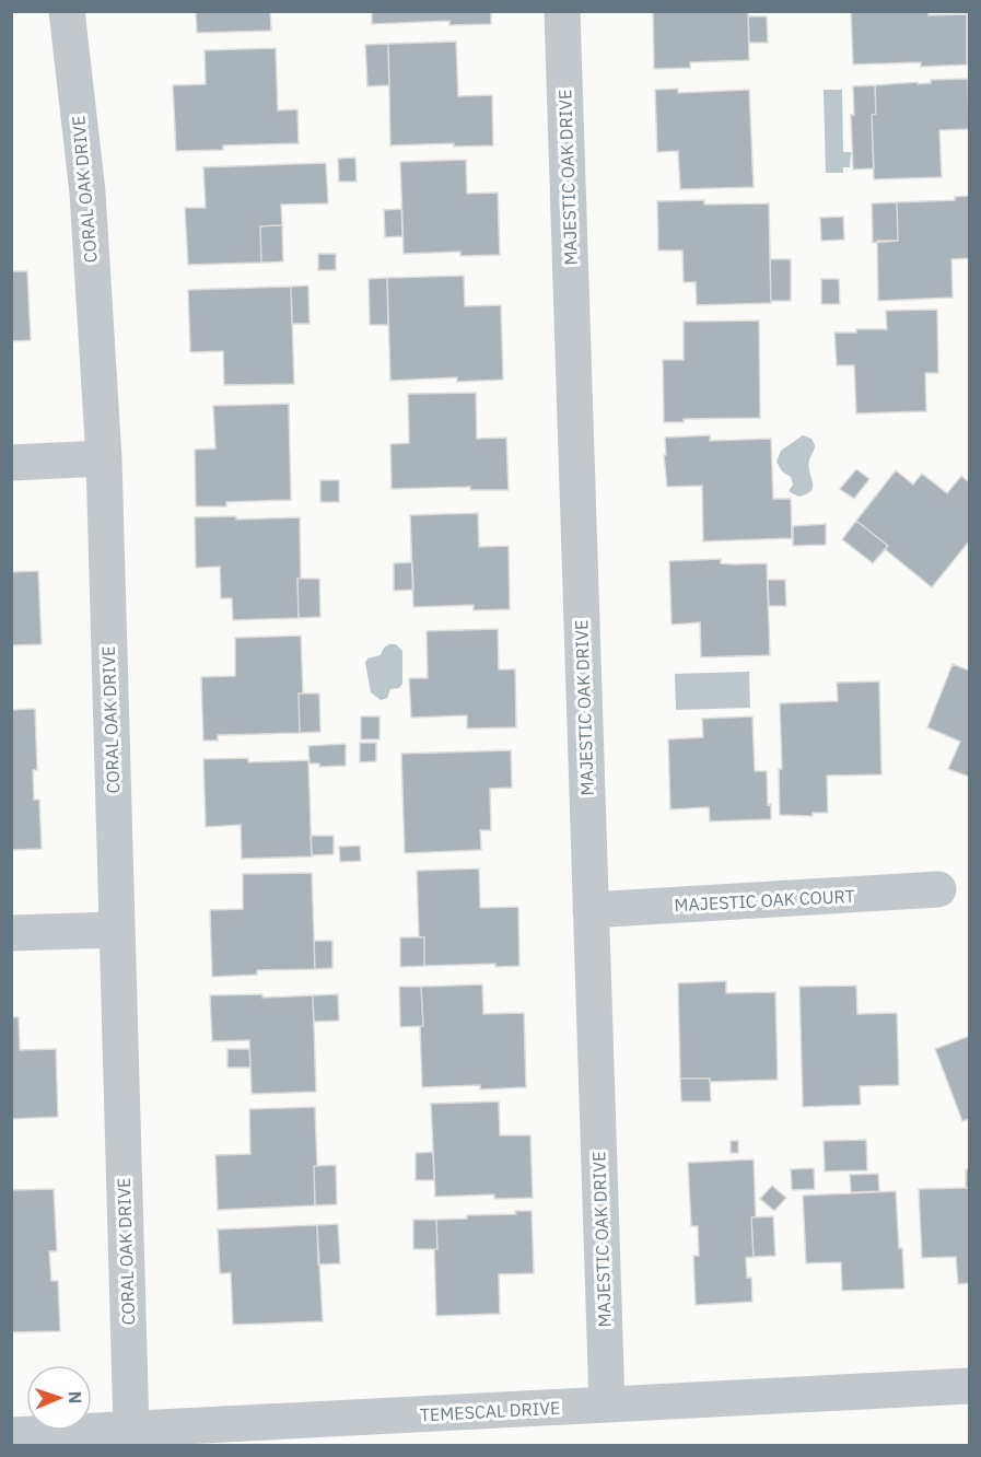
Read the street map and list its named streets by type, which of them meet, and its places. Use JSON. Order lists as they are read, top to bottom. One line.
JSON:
{"streets":{"street":["MAJESTIC OAK DRIVE","CORAL OAK DRIVE","MAJESTIC OAK COURT","TEMESCAL DRIVE"]},"crossings":[["MAJESTIC OAK DRIVE","MAJESTIC OAK COURT"],["MAJESTIC OAK DRIVE","TEMESCAL DRIVE"],["CORAL OAK DRIVE","TEMESCAL DRIVE"]],"north":"right"}
